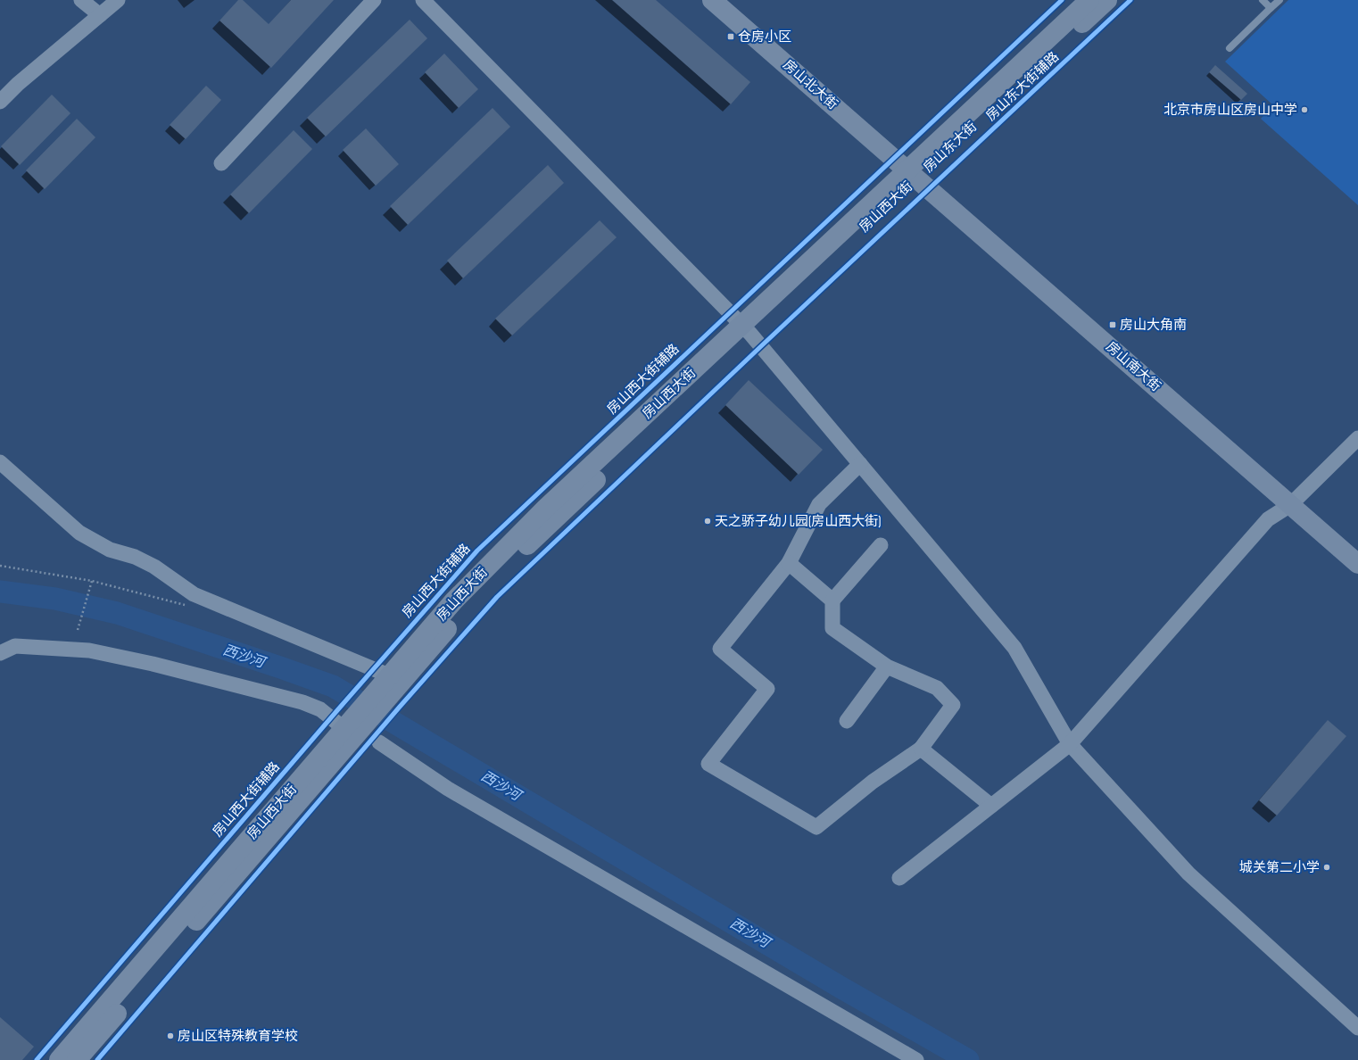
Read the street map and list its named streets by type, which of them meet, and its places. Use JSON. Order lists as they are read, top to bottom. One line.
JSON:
{"streets":{"main road":["房山北大街","房山东大街","房山西大街","房山南大街"],"cycle path":["房山东大街辅路","房山西大街辅路"]},"crossings":[["房山北大街","房山东大街"],["房山北大街","房山西大街"],["房山北大街","房山南大街"],["房山东大街","房山西大街"],["房山东大街","房山南大街"],["房山西大街","房山南大街"]],"water":["西沙河"],"places":{"transit":["仓房小区","房山大角南"],"other":["北京市房山区房山中学","天之骄子幼儿园(房山西大街)","城关第二小学","房山区特殊教育学校"]}}
